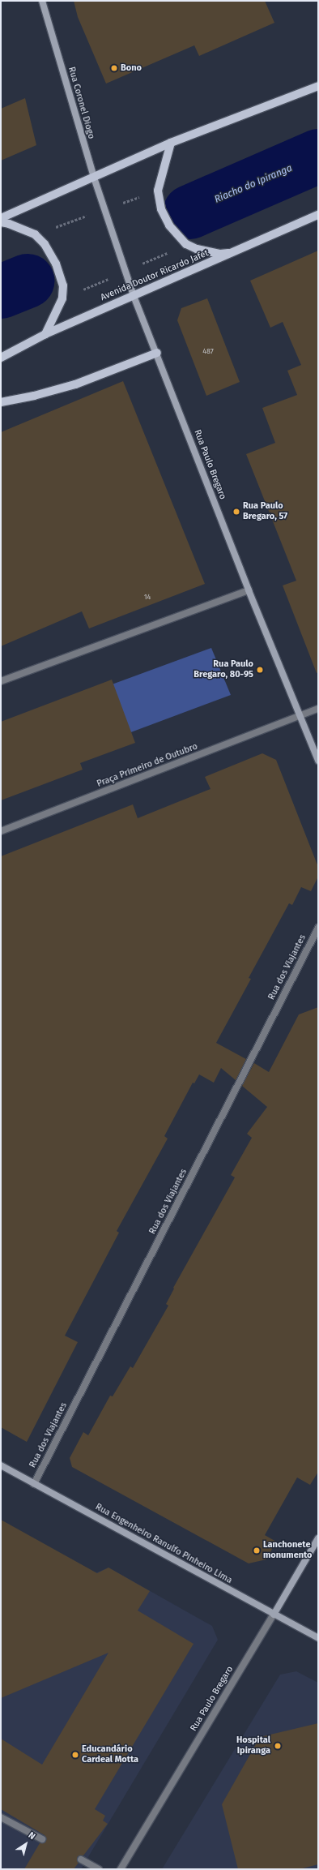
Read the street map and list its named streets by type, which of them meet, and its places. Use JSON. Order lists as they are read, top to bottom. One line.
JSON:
{"streets":{"main road":["Avenida Doutor Ricardo Jafet"],"street":["Rua Coronel Diogo","Rua Paulo Bregaro","Praça Primeiro de Outubro","Rua dos Viajantes","Rua Engenheiro Ranulfo Pinheiro Lima"]},"crossings":[["Rua Coronel Diogo","Rua Paulo Bregaro"],["Avenida Doutor Ricardo Jafet","Rua Paulo Bregaro"],["Rua Paulo Bregaro","Praça Primeiro de Outubro"],["Rua Paulo Bregaro","Rua Engenheiro Ranulfo Pinheiro Lima"],["Rua dos Viajantes","Rua Engenheiro Ranulfo Pinheiro Lima"]],"water":["Riacho do Ipiranga"],"places":["Bono","Rua Paulo Bregaro, 57","Rua Paulo Bregaro, 80-95","Lanchonete monumento","Hospital Ipiranga","Educandário Cardeal Motta"],"house_numbers":["487","14"],"north":"top right"}
